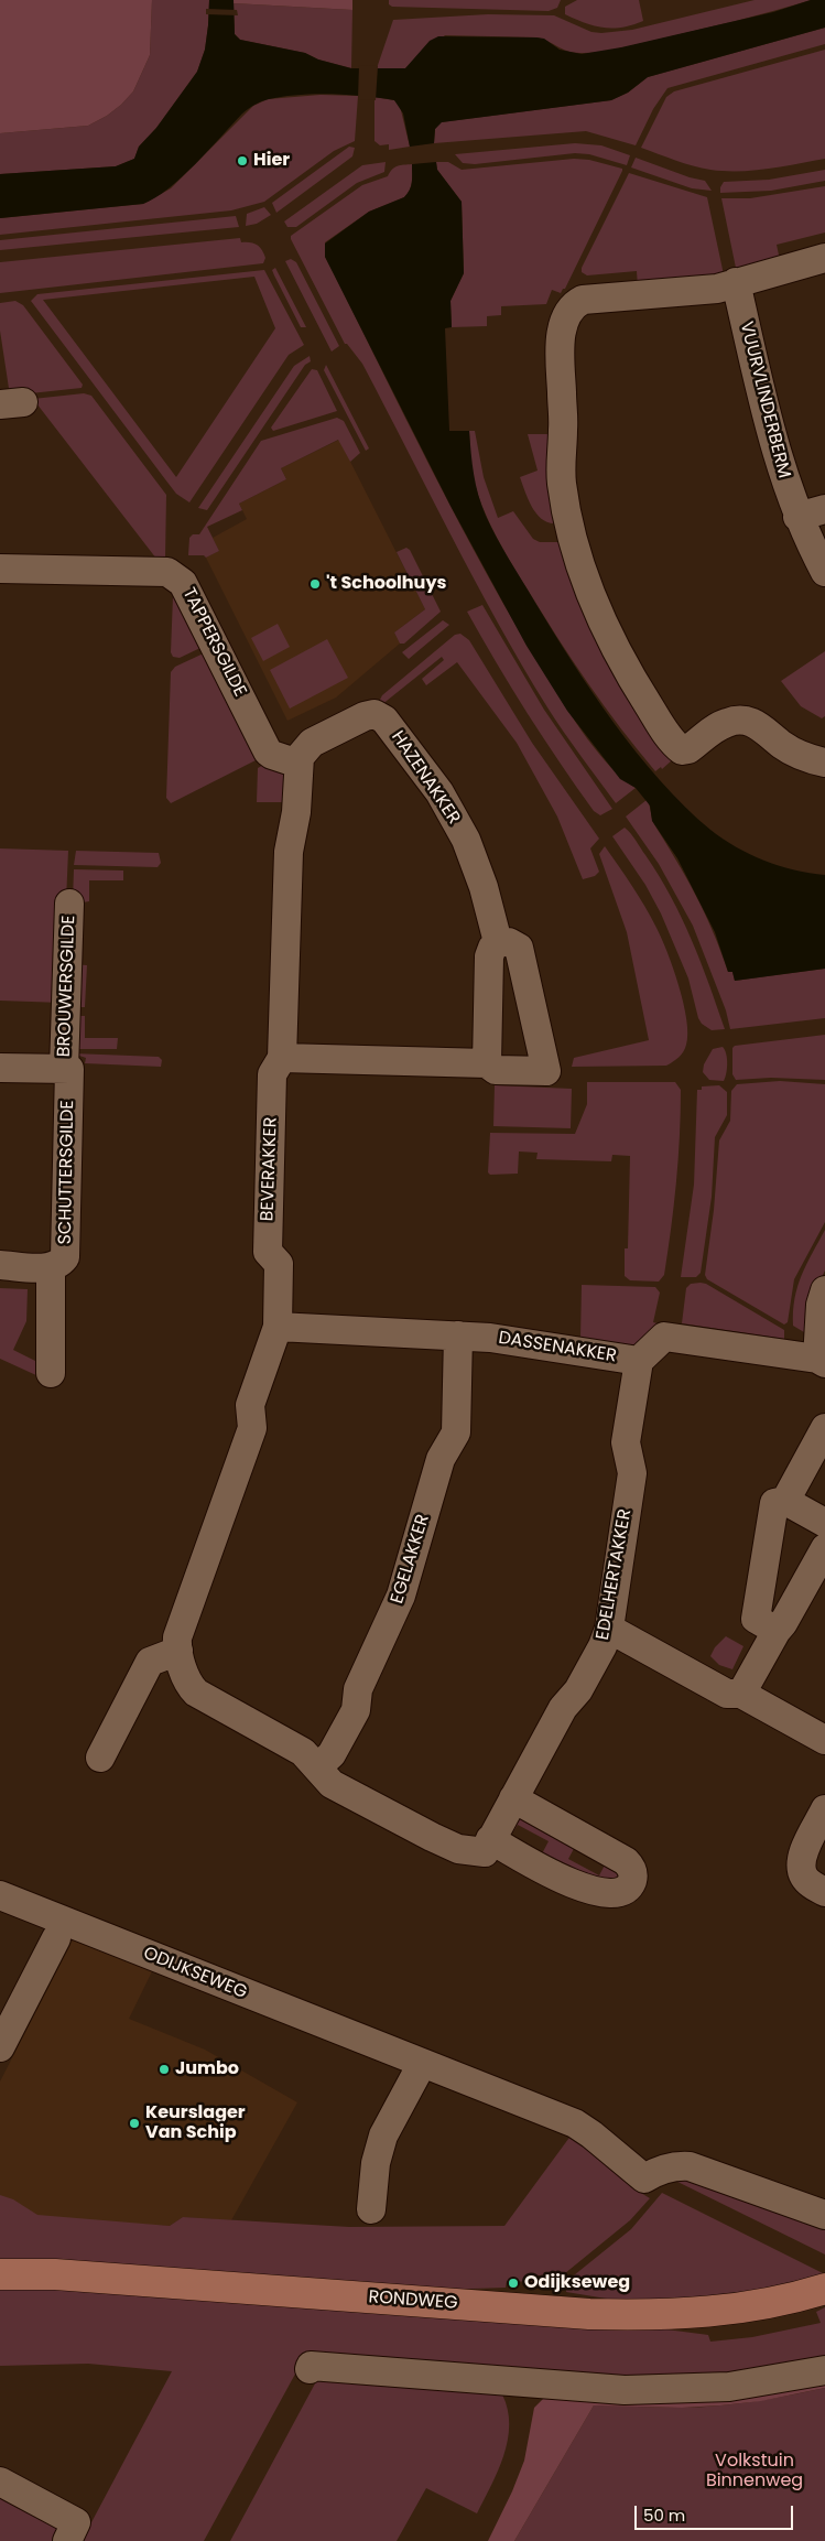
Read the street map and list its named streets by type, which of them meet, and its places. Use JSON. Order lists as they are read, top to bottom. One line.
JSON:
{"streets":{"main road":["RONDWEG"],"street":["VUURVLINDERBERM","TAPPERSGILDE","HAZENAKKER","BROUWERSGILDE","BEVERAKKER","SCHUTTERSGILDE","DASSENAKKER","EGELAKKER","EDELHERTAKKER","ODIJKSEWEG"]},"crossings":[["TAPPERSGILDE","HAZENAKKER"],["TAPPERSGILDE","BEVERAKKER"],["HAZENAKKER","BEVERAKKER"],["BROUWERSGILDE","SCHUTTERSGILDE"],["BEVERAKKER","DASSENAKKER"],["BEVERAKKER","EDELHERTAKKER"],["DASSENAKKER","EGELAKKER"],["DASSENAKKER","EDELHERTAKKER"],["EGELAKKER","EDELHERTAKKER"]],"parks":["Volkstuin Binnenweg"],"places":["Hier","'t Schoolhuys","Jumbo","Keurslager Van Schip","Odijkseweg"],"scale_bar":"50 m"}
